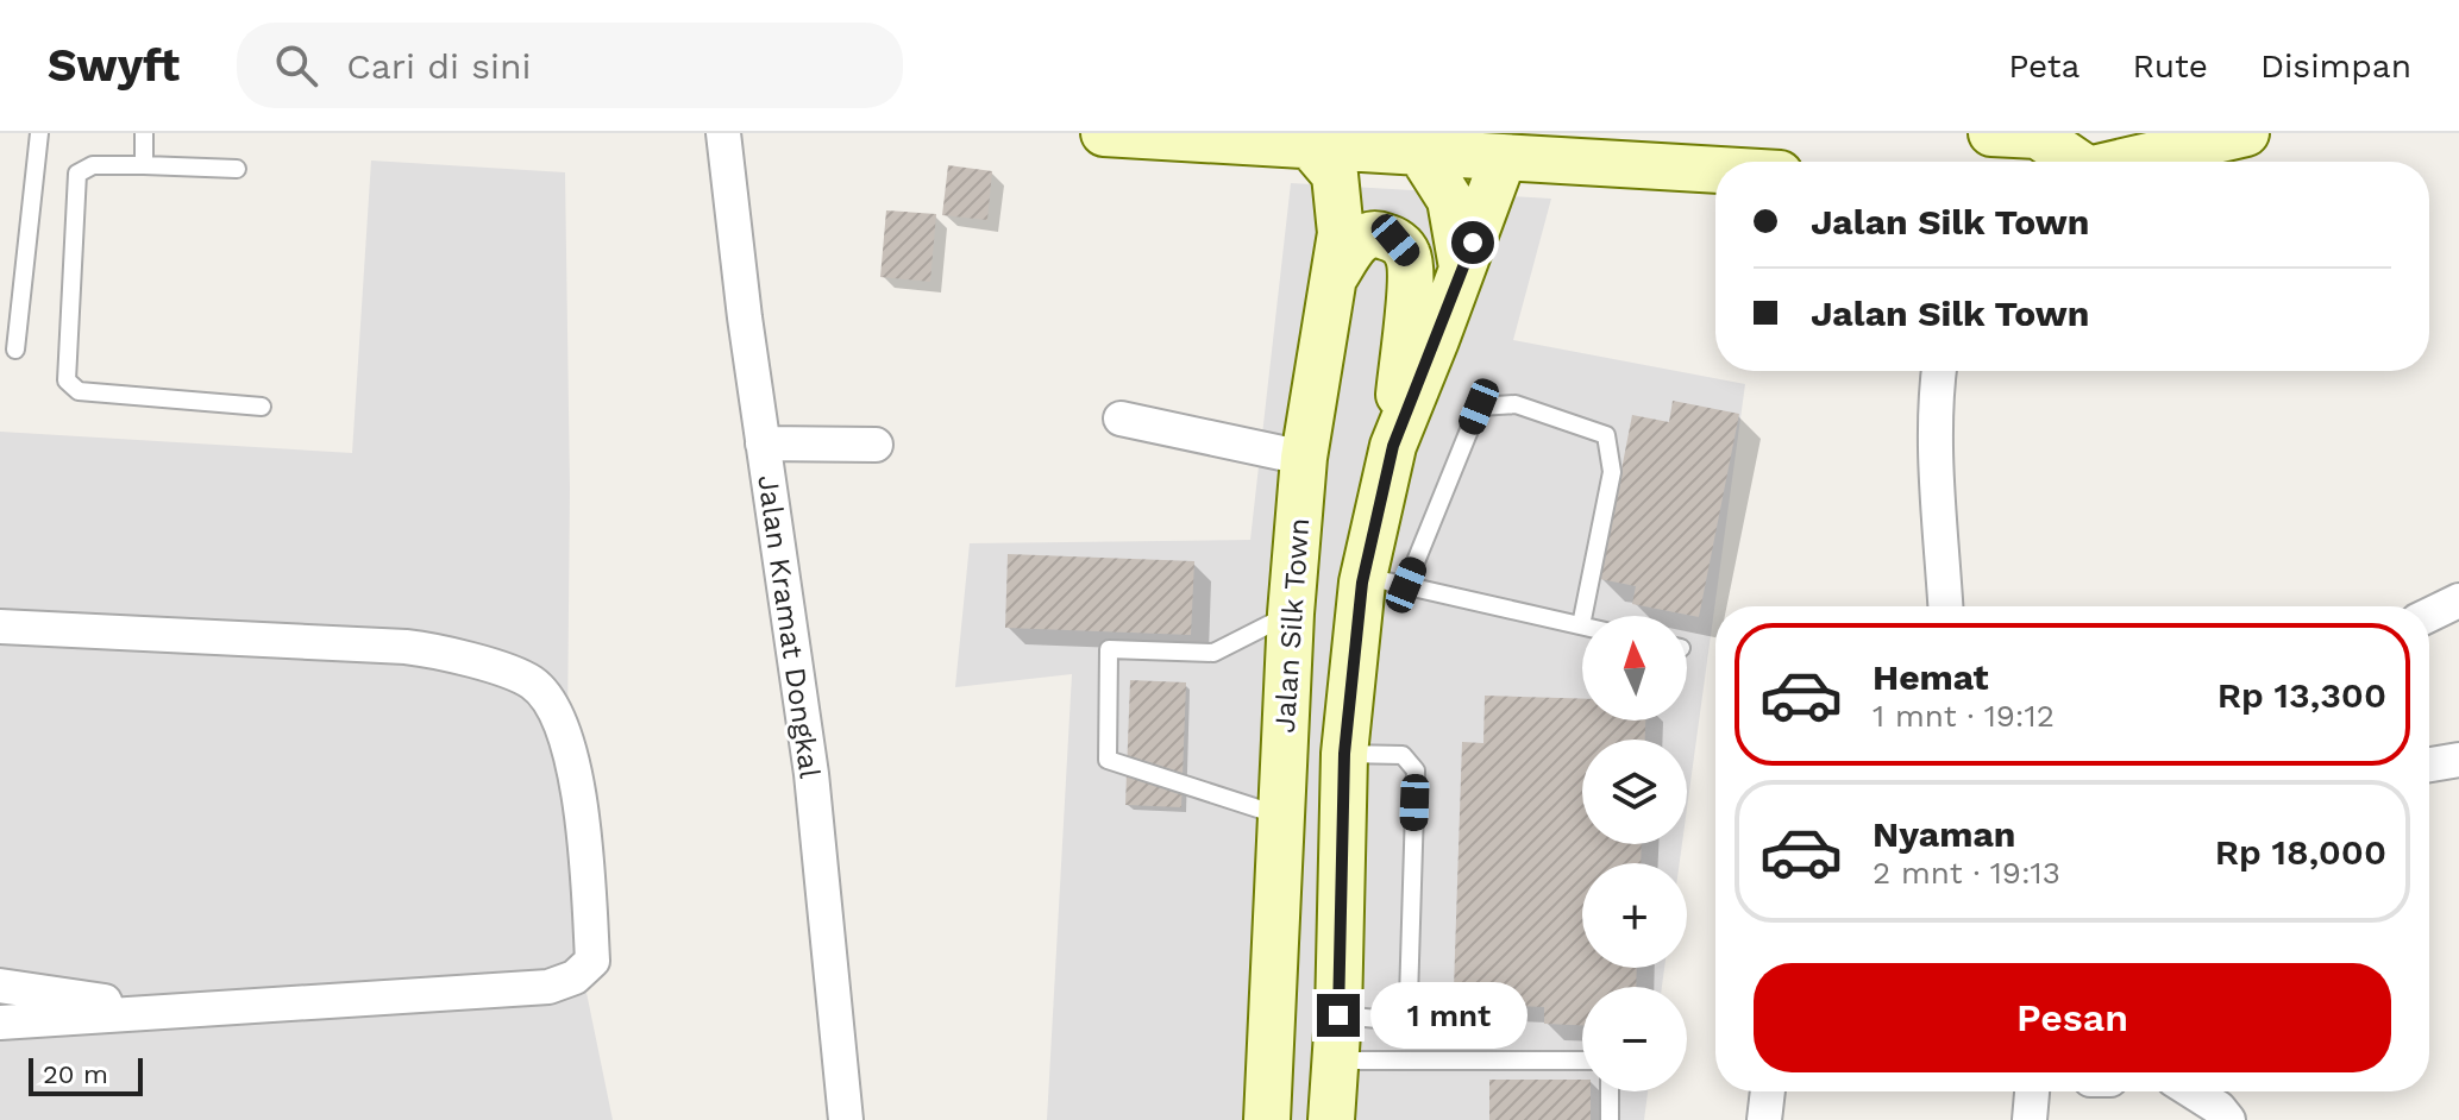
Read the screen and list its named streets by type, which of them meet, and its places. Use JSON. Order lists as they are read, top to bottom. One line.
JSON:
{"streets":{"main road":["Jalan Silk Town"],"street":["Jalan Kramat Dongkal"]},"scale_bar":"20 m","north":"top","page":{"header":"Swyft","search":"Cari di sini","nav":["Peta","Rute","Disimpan"],"banner":["Jalan Silk Town","Jalan Silk Town"],"map_buttons":["+","−"],"list":[{"name":"Hemat","note":"1 mnt · 19:12","value":"Rp 13,300"},{"name":"Nyaman","note":"2 mnt · 19:13","value":"Rp 18,000"}],"buttons":"Pesan","bubble":"1 mnt","scale":"20 m"}}
